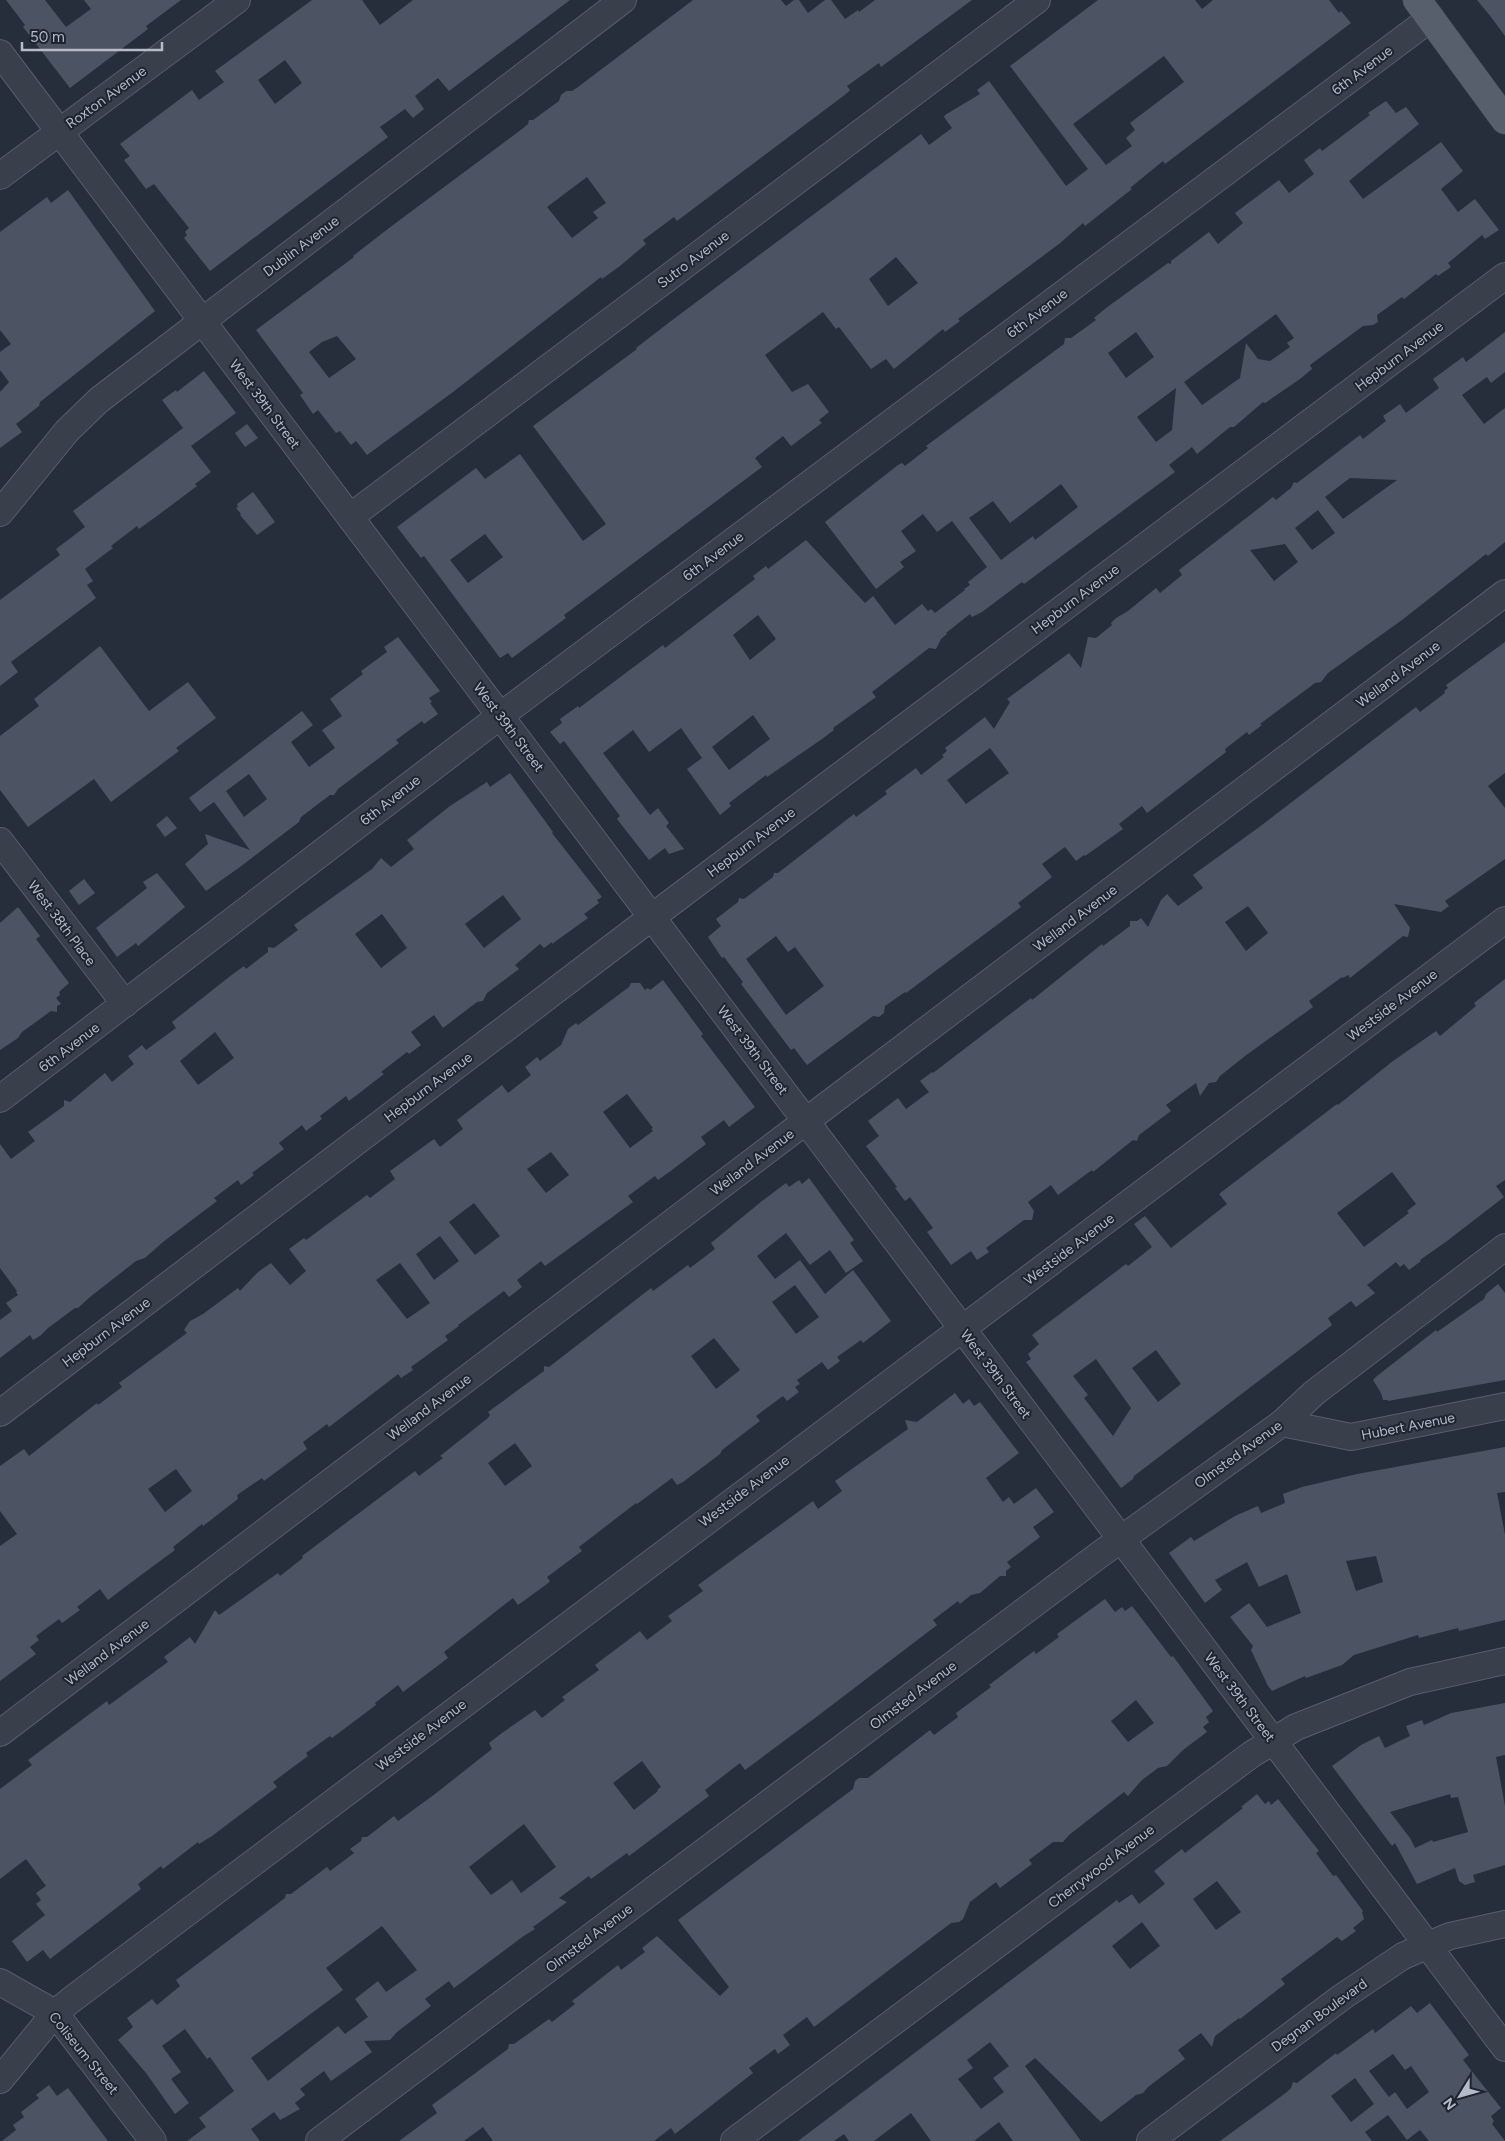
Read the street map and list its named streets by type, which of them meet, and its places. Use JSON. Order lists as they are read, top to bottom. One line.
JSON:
{"streets":{"street":["6th Avenue","Roxton Avenue","Dublin Avenue","Sutro Avenue","Hepburn Avenue","West 39th Street","Welland Avenue","West 38th Place","Westside Avenue","Hubert Avenue","Olmsted Avenue","Cherrywood Avenue","Degnan Boulevard","Coliseum Street"]},"crossings":[["6th Avenue","West 39th Street"],["6th Avenue","West 38th Place"],["Roxton Avenue","West 39th Street"],["Dublin Avenue","West 39th Street"],["Sutro Avenue","West 39th Street"],["Hepburn Avenue","West 39th Street"],["West 39th Street","Welland Avenue"],["West 39th Street","Westside Avenue"],["West 39th Street","Olmsted Avenue"],["West 39th Street","Cherrywood Avenue"],["West 39th Street","Degnan Boulevard"],["Westside Avenue","Coliseum Street"],["Hubert Avenue","Olmsted Avenue"]],"scale_bar":"50 m","north":"bottom left"}
